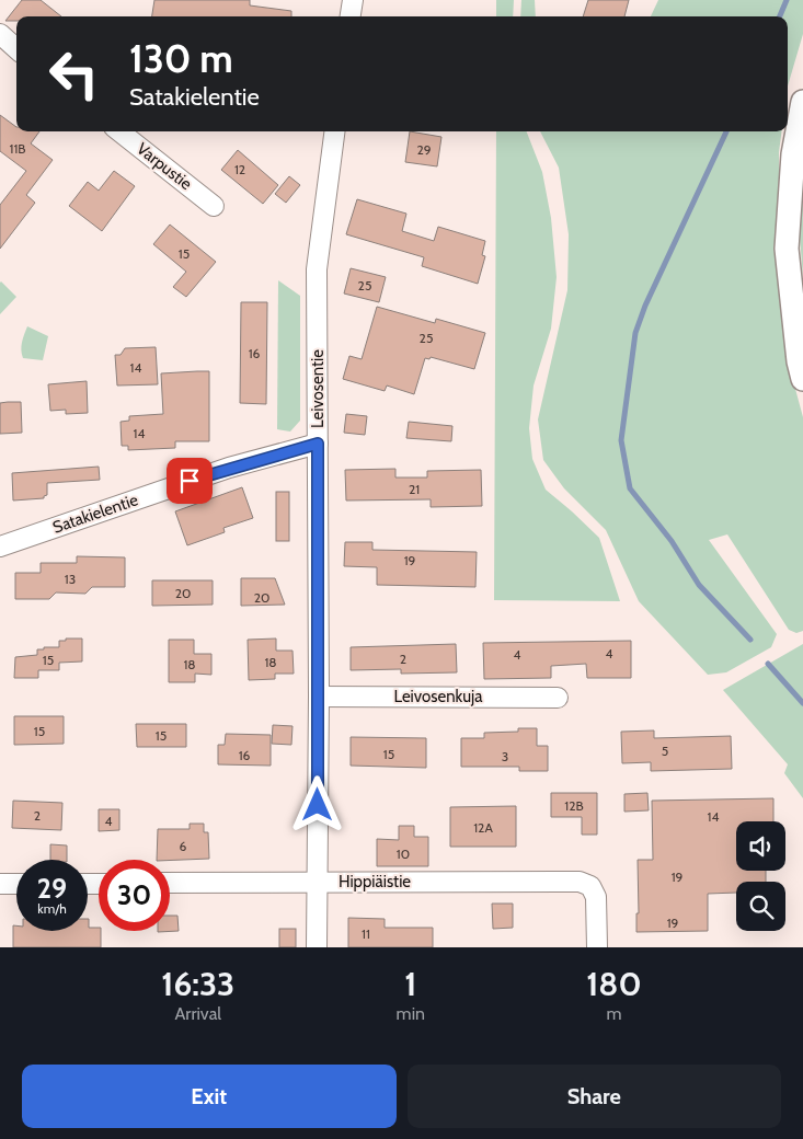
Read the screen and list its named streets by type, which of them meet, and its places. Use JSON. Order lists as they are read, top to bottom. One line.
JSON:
{"streets":{"street":["Varpustie","Leivosentie","Satakielentie","Leivosenkuja","Hippiäistie"]},"crossings":[["Leivosentie","Satakielentie"],["Leivosentie","Leivosenkuja"],["Leivosentie","Hippiäistie"]],"house_numbers":["11B","29","12","15","25","25","16","14","14","21","19","13","20","20","4","4","2","15","18","18","15","15","5","15","16","3","12B","2","14","4","12A","6","10","19","19","11"],"page":{"turn":["130 m","Satakielentie"],"speed":"29 km/h","limit":"30","eta":["16:33","Arrival","1","min","180","m"],"buttons":["Exit","Share"]}}
